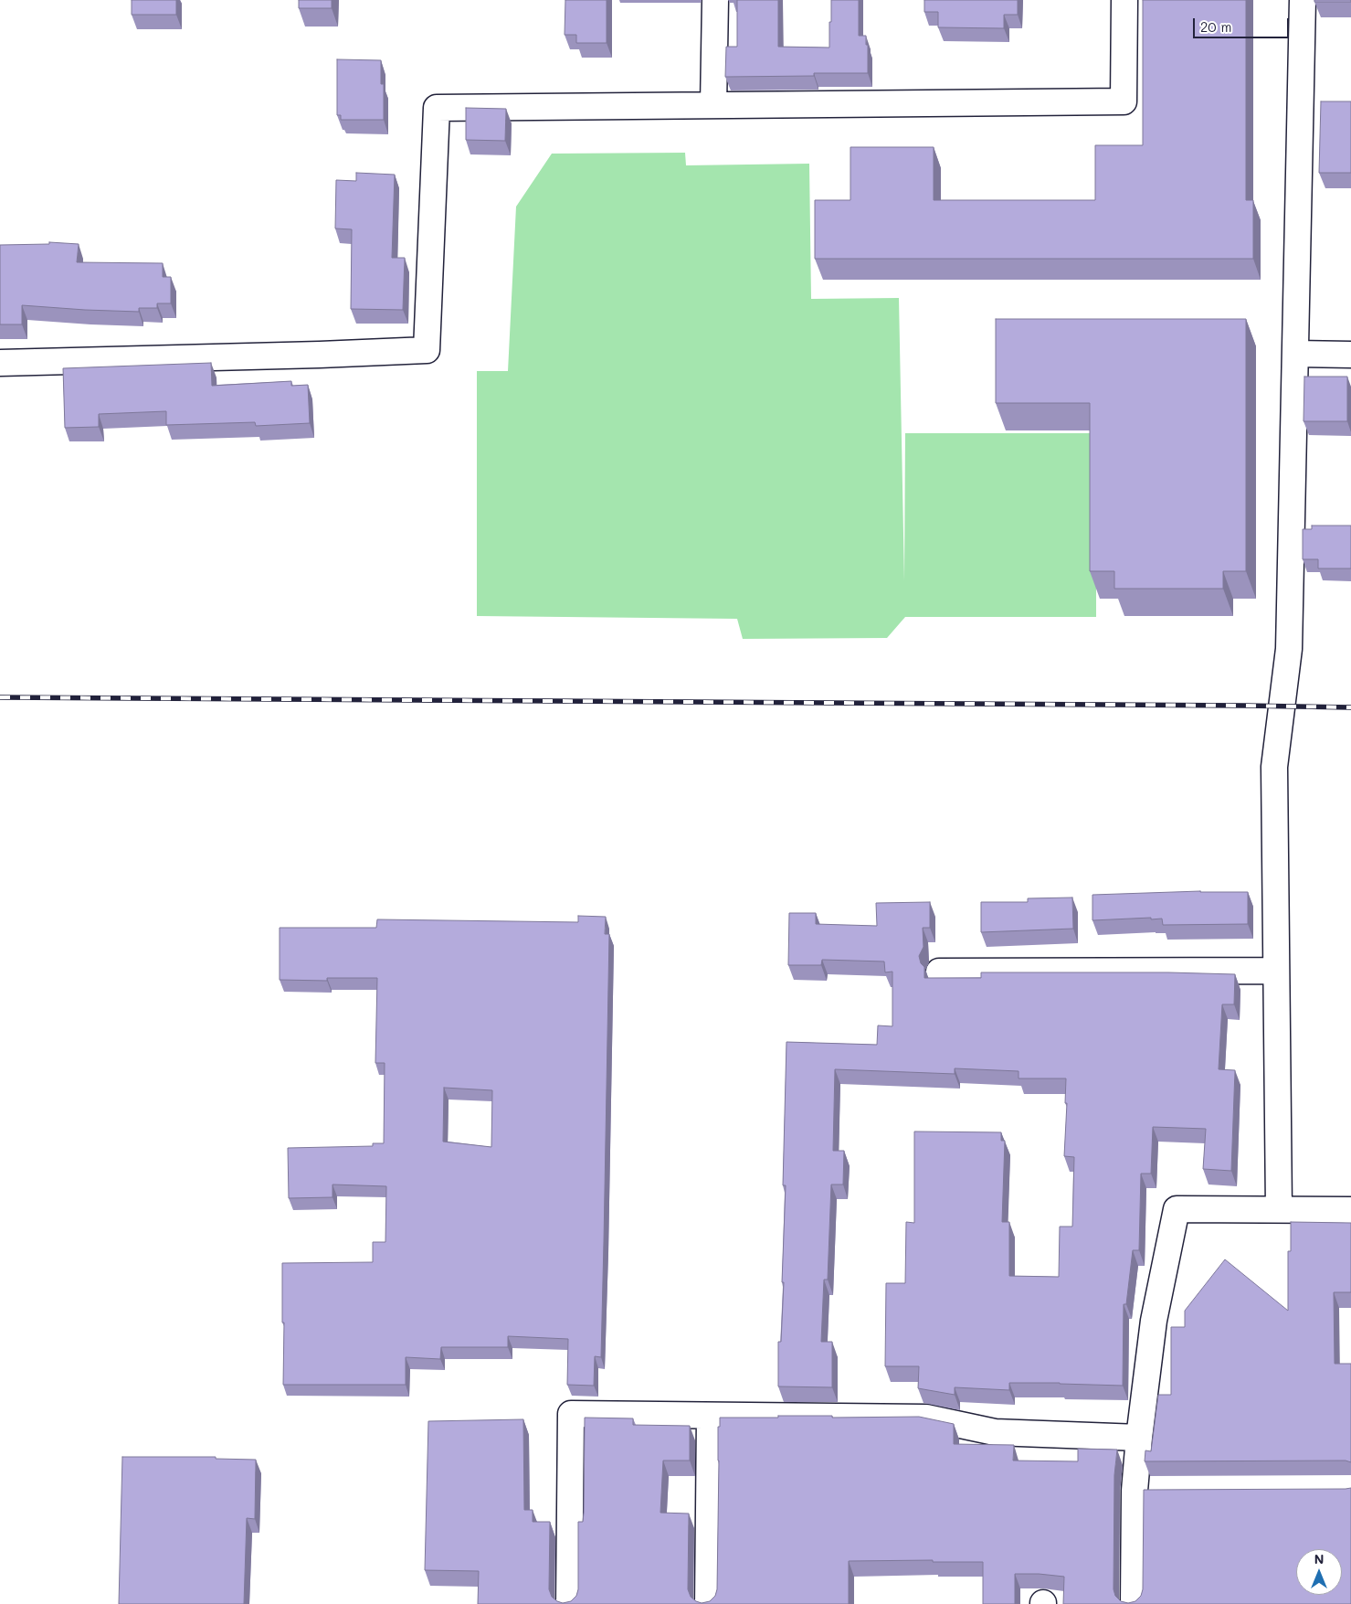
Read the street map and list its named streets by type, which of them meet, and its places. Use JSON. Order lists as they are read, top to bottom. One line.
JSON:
{"scale_bar":"20 m","north":"top"}
